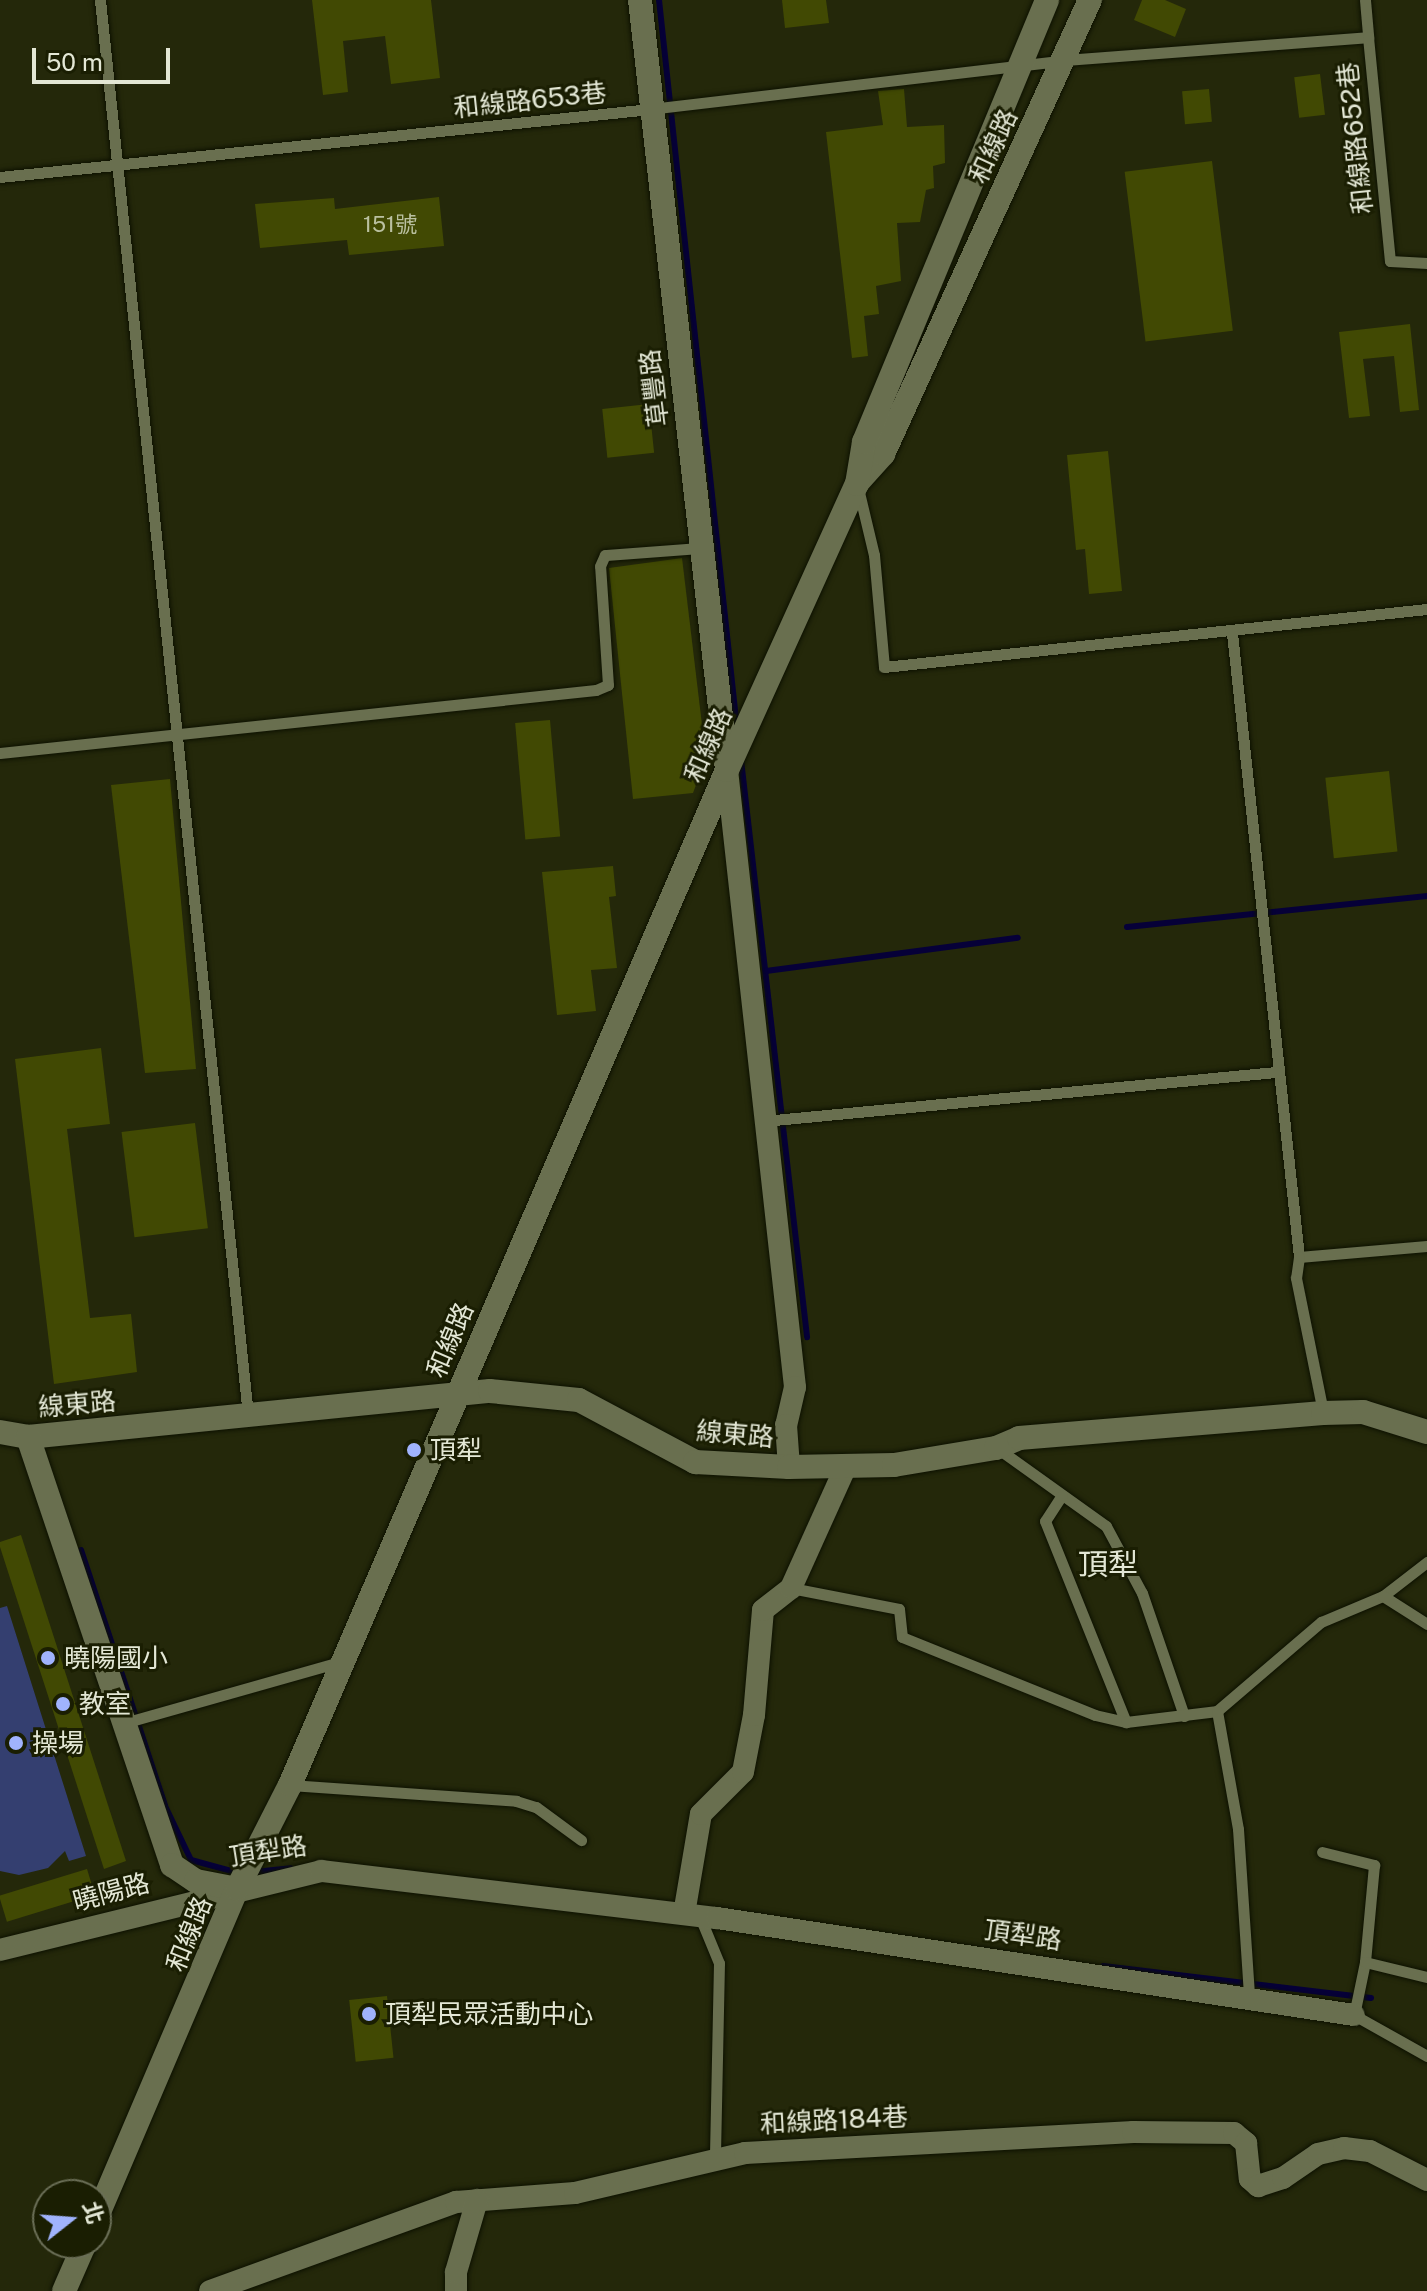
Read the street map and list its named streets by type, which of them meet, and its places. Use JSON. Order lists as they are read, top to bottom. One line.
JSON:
{"streets":{"main road":["和線路","草豐路","線東路","頂犁路"],"street":["曉陽路","和線路184巷"],"lane":["和線路653巷","和線路652巷"]},"crossings":[["和線路653巷","和線路652巷"],["和線路653巷","和線路"],["和線路653巷","草豐路"],["和線路652巷","和線路"],["和線路","草豐路"],["和線路","線東路"],["和線路","頂犁路"],["和線路","曉陽路"],["線東路","頂犁路"],["頂犁路","曉陽路"]],"districts":["頂犁"],"places":["頂犁","曉陽國小","教室","操場","頂犁民眾活動中心"],"house_numbers":["151號"],"scale_bar":"50 m","north":"right"}
